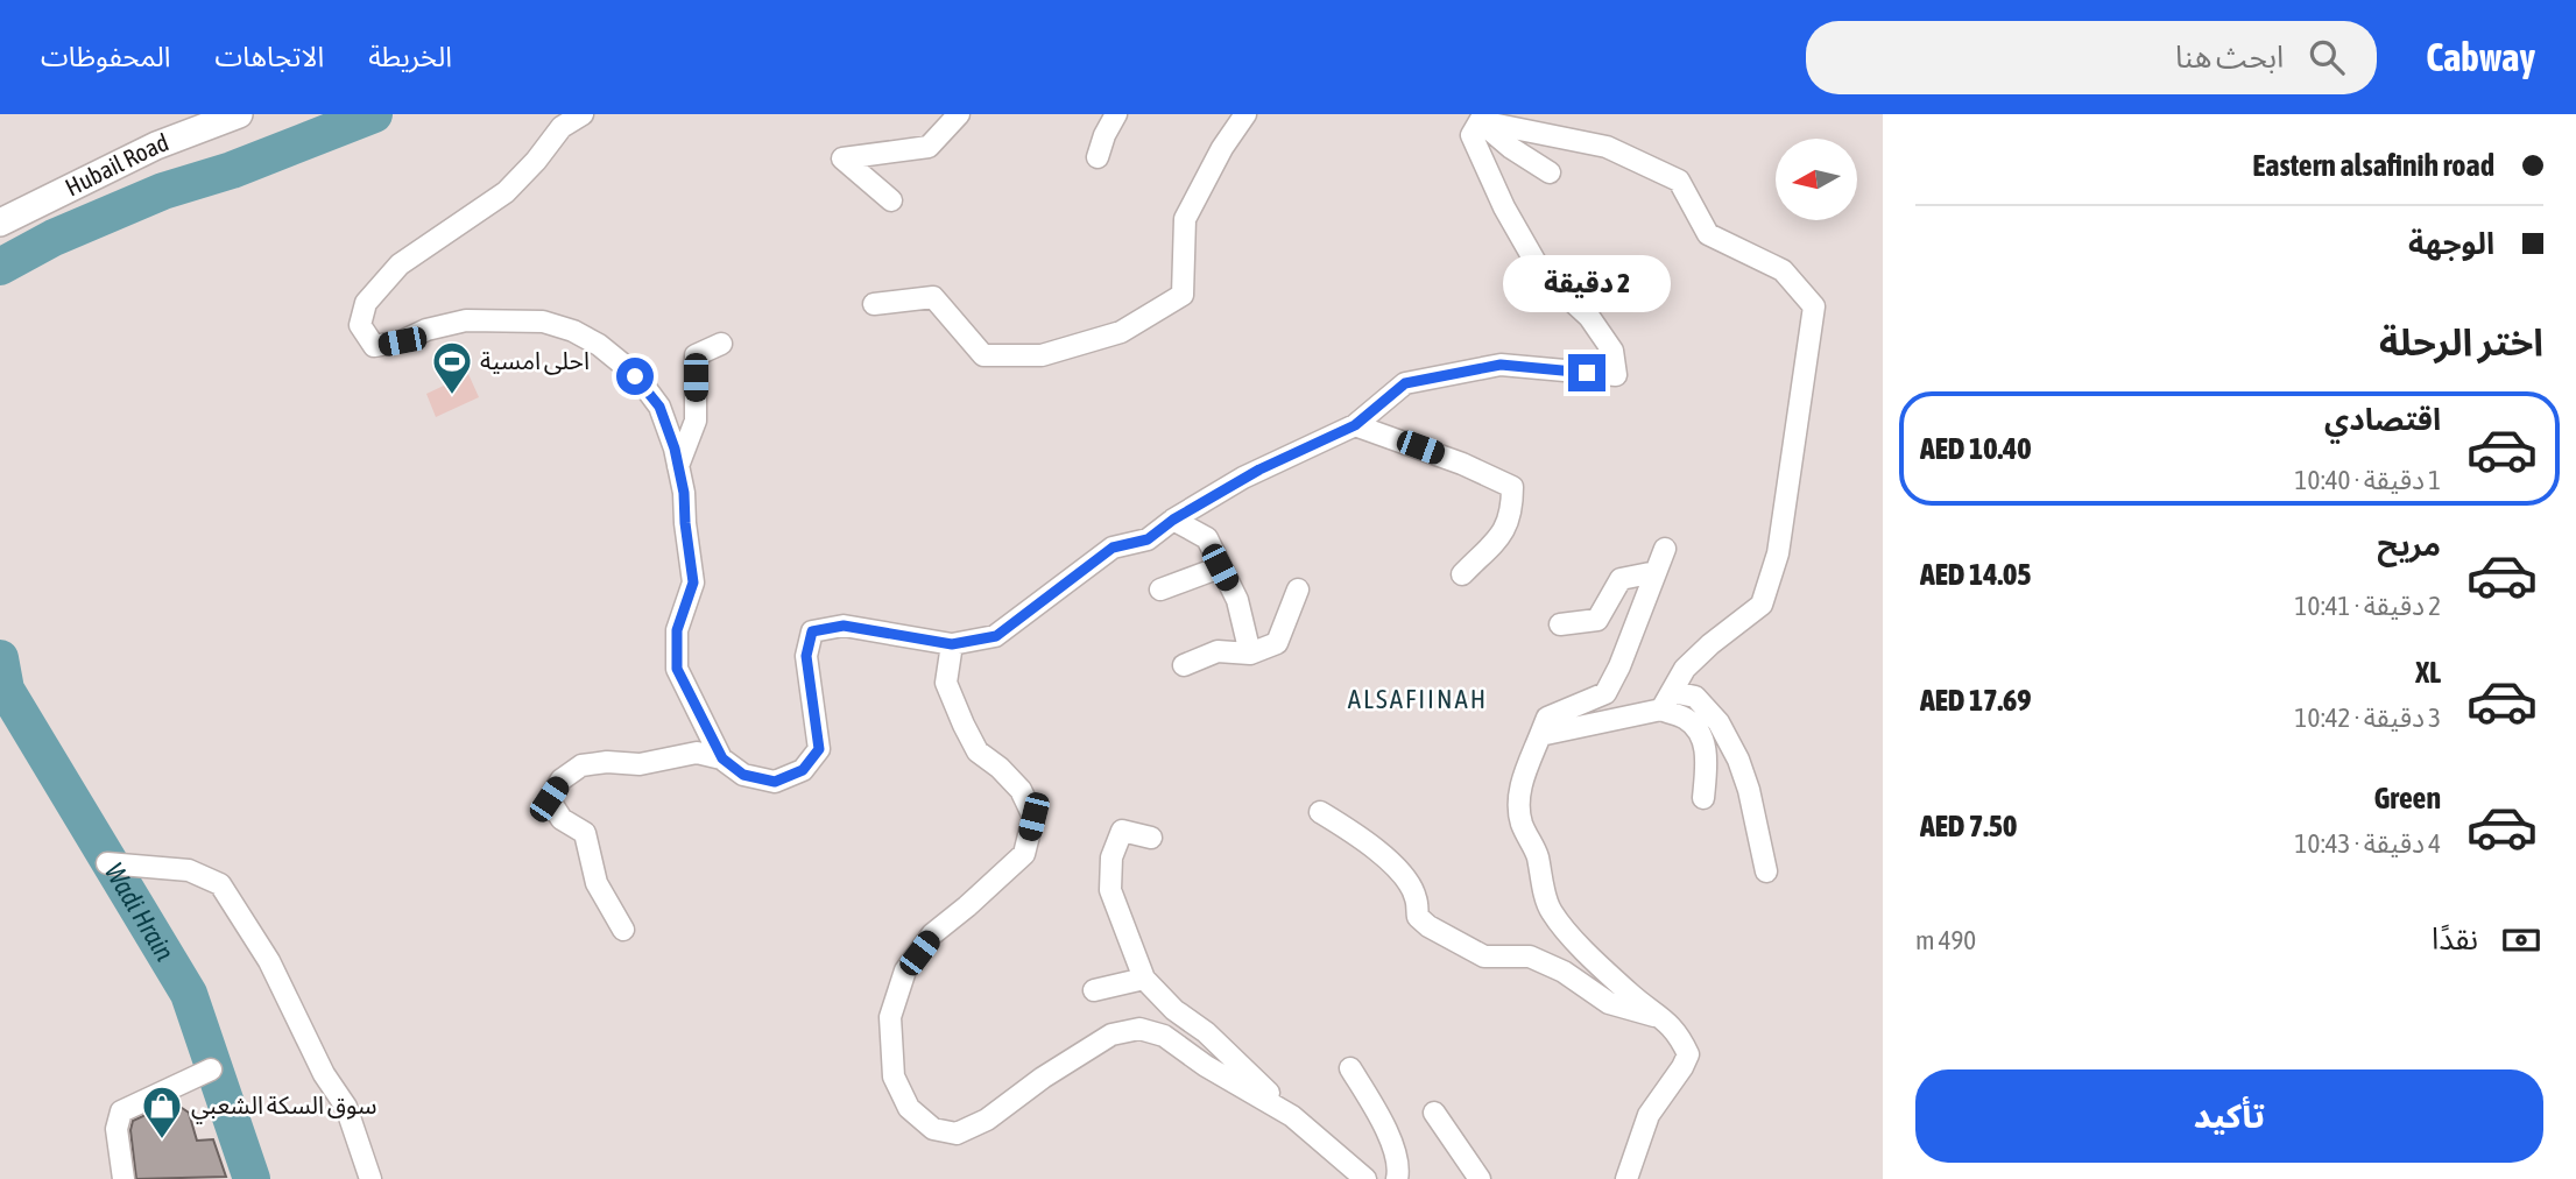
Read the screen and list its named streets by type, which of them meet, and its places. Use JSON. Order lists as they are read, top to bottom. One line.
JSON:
{"streets":{"street":["Hubail Road"]},"districts":["ALSAFIINAH"],"water":["Wadi Hrain"],"places":{"sports":["احلى امسية"],"shop":["سوق السكة الشعبي"]},"north":"left","page":{"header":"Cabway","search":"ابحث هنا","nav":["الخريطة","الاتجاهات","المحفوظات"],"banner":["Eastern alsafinih road","الوجهة"],"bubble":"2 دقيقة","heading":"اختر الرحلة","list":[{"name":"اقتصادي","note":"1 دقيقة · 10:40","value":"AED 10.40"},{"name":"مريح","note":"2 دقيقة · 10:41","value":"AED 14.05"},{"name":"XL","note":"3 دقيقة · 10:42","value":"AED 17.69"},{"name":"Green","note":"4 دقيقة · 10:43","value":"AED 7.50"}],"pay":["نقدًا","490 m"],"buttons":"تأكيد"}}
